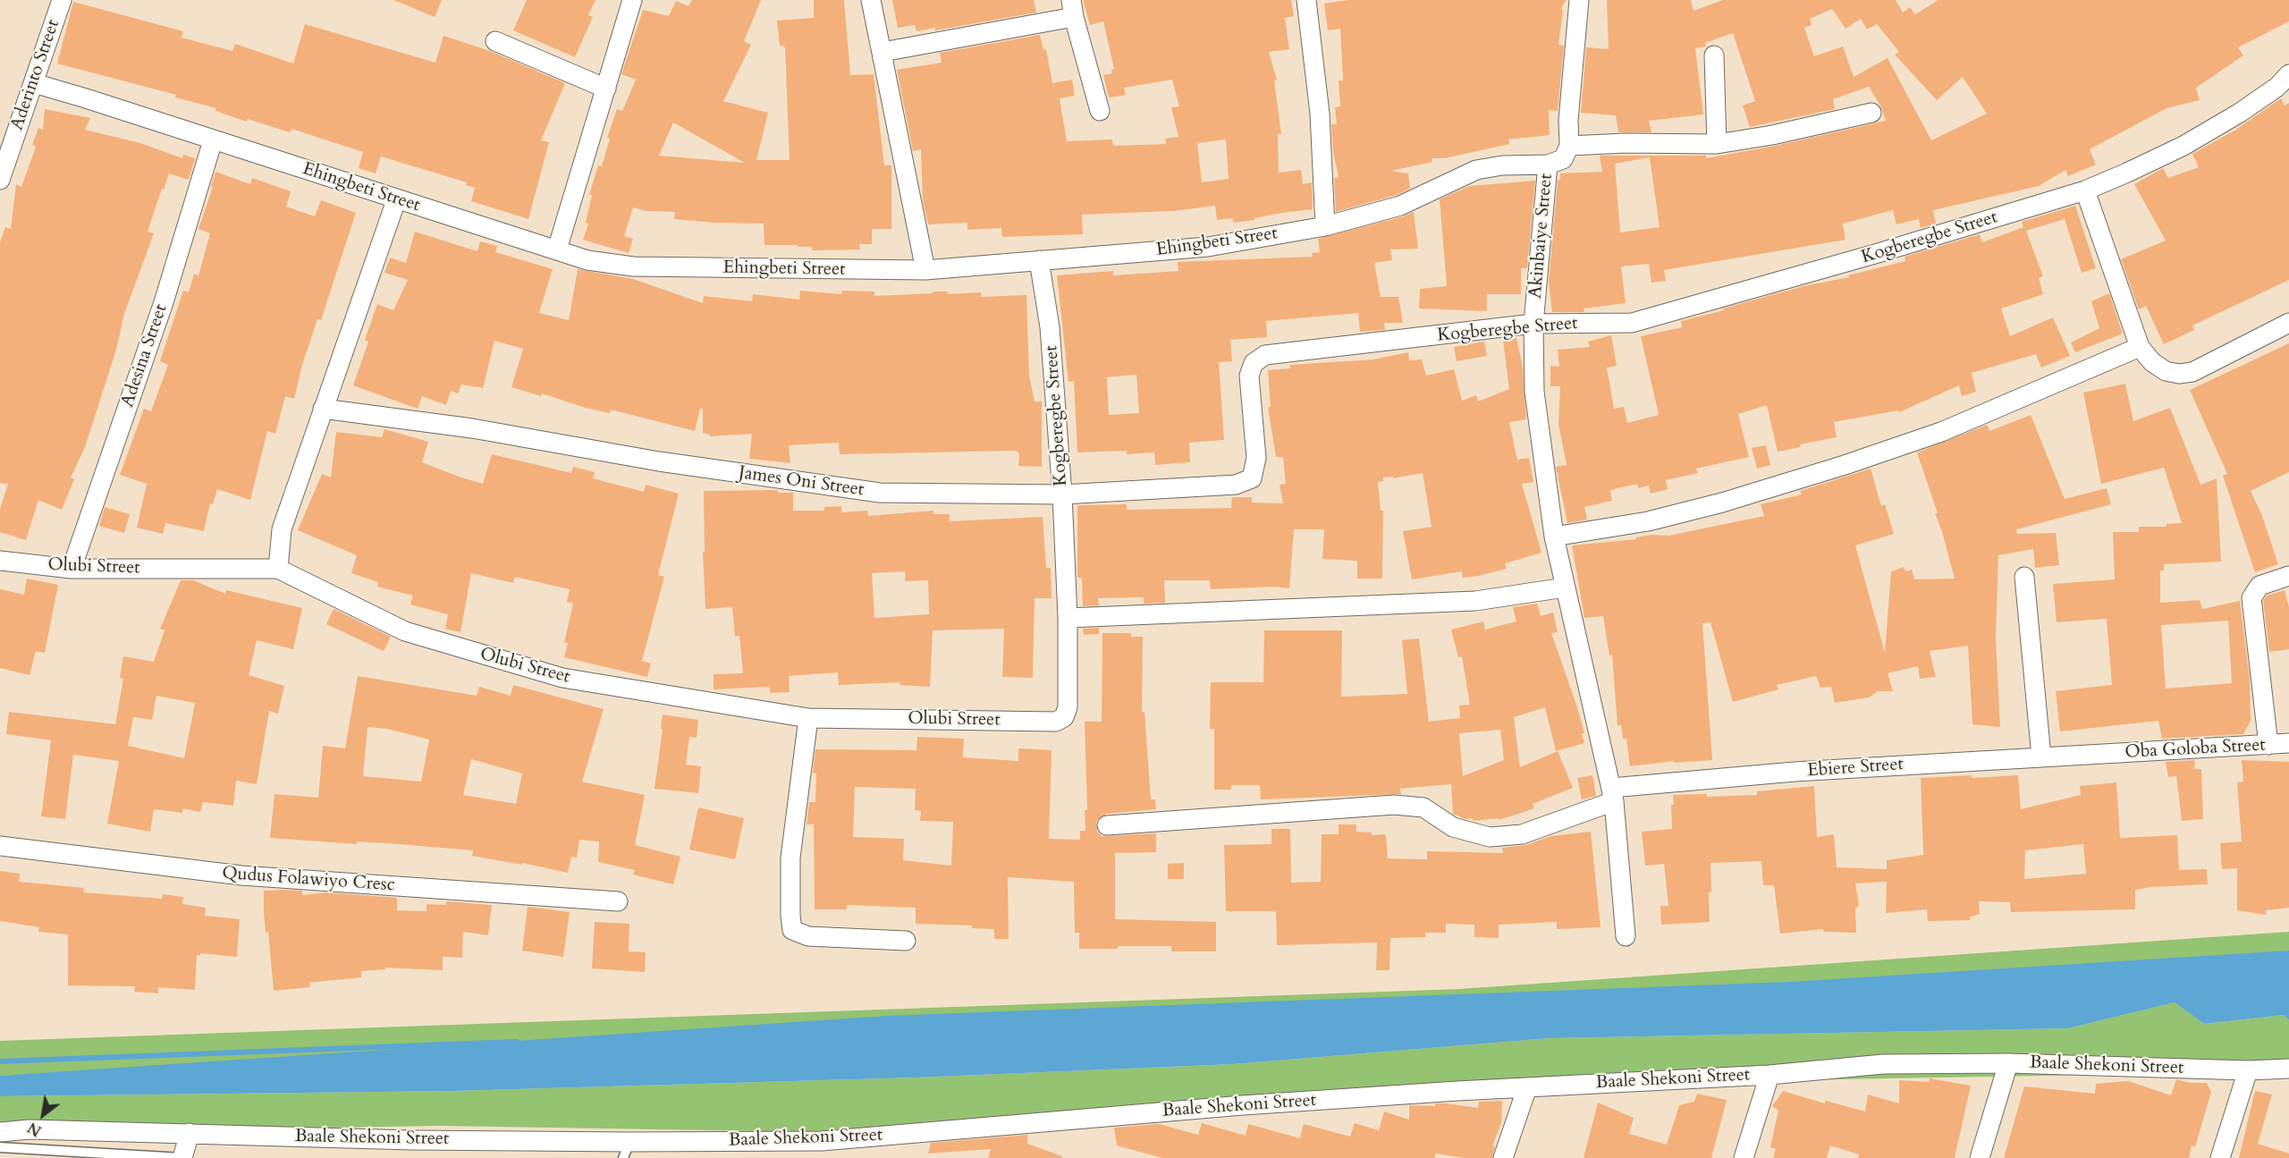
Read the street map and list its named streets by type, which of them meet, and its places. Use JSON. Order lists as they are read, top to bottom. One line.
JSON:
{"streets":{"street":["Aderinto Street","Ehingbeti Street","Akinbaiye Street","Kogberegbe Street","Adesina Street","James Oni Street","Olubi Street","Oba Goloba Street","Ebiere Street","Qudus Folawiyo Cresc","Baale Shekoni Street"]},"crossings":[["Aderinto Street","Ehingbeti Street"],["Ehingbeti Street","Akinbaiye Street"],["Ehingbeti Street","Kogberegbe Street"],["Ehingbeti Street","Adesina Street"],["Akinbaiye Street","Kogberegbe Street"],["Akinbaiye Street","Ebiere Street"],["Kogberegbe Street","James Oni Street"],["Adesina Street","Olubi Street"],["Oba Goloba Street","Ebiere Street"]],"north":"bottom left"}
